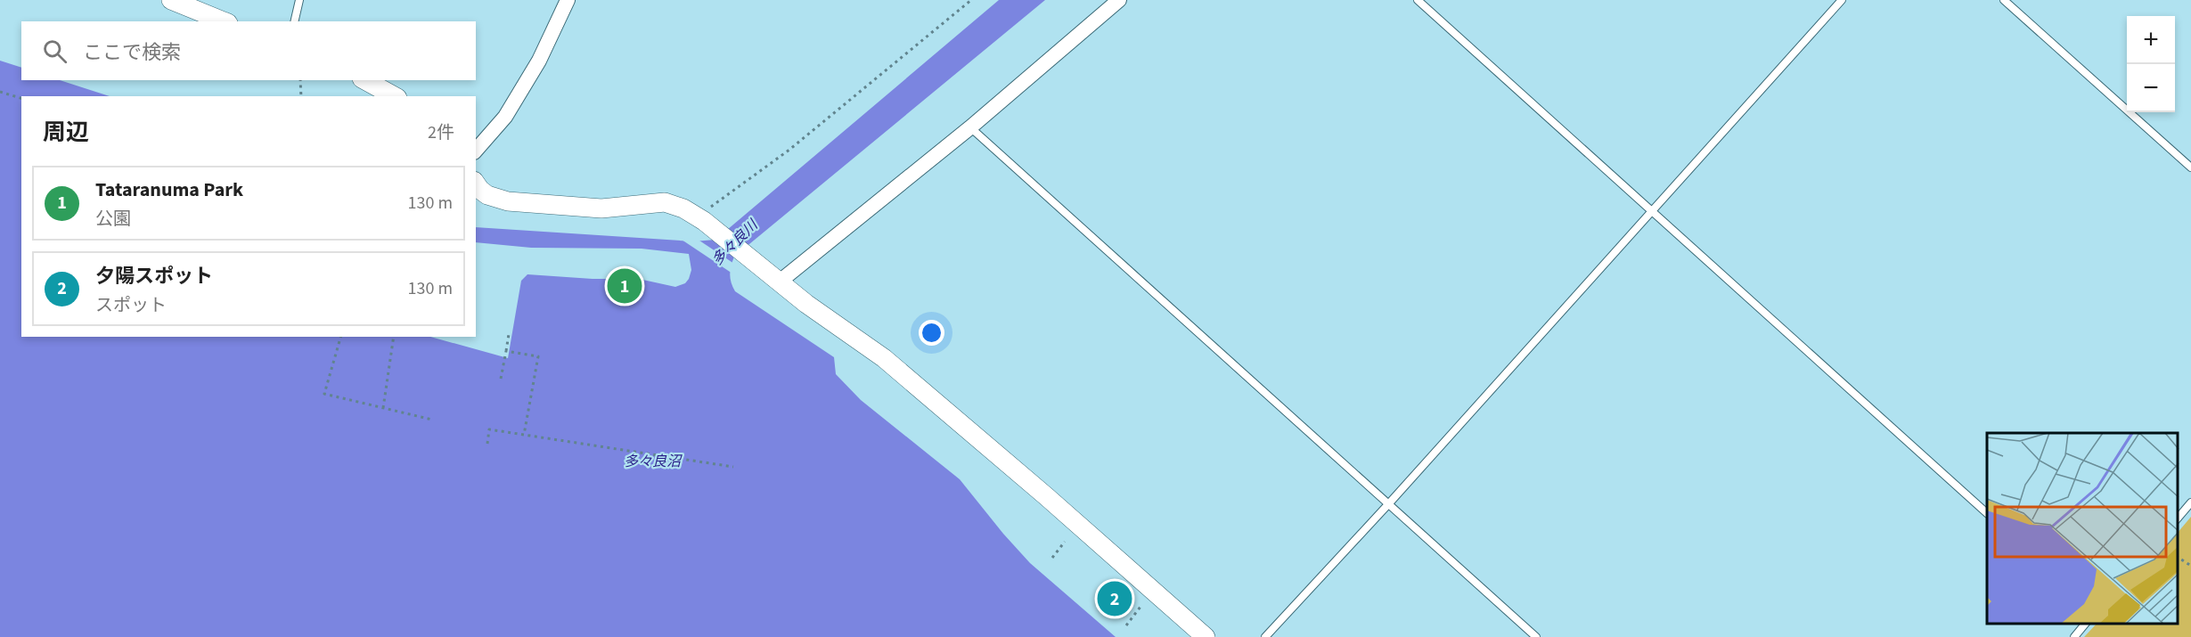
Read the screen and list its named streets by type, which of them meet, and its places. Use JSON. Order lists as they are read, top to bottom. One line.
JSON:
{"water":["多々良川","多々良沼"],"page":{"map_buttons":["+","−"],"search":"ここで検索","heading":["周辺","2件"],"list":[{"mark":"1","name":"Tataranuma Park","note":"公園","value":"130 m"},{"mark":"2","name":"夕陽スポット","note":"スポット","value":"130 m"}],"pins":["1","2"]}}
